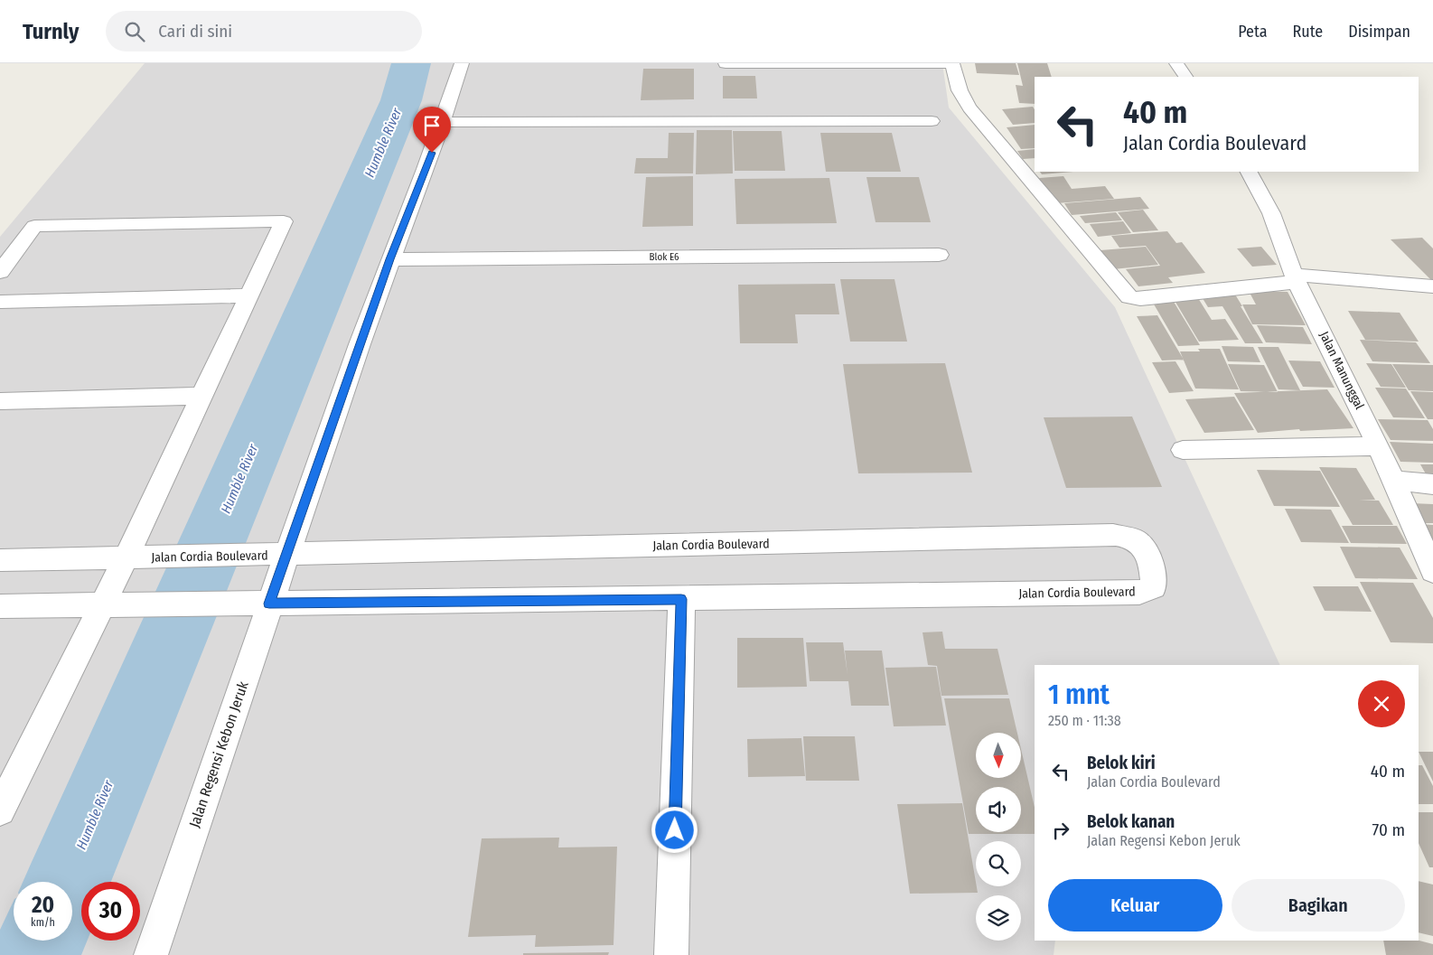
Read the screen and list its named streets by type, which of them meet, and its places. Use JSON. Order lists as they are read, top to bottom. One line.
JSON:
{"streets":{"street":["Blok E6","Jalan Manunggal","Jalan Cordia Boulevard","Jalan Regensi Kebon Jeruk"]},"crossings":[["Blok E6","Jalan Regensi Kebon Jeruk"],["Jalan Cordia Boulevard","Jalan Regensi Kebon Jeruk"]],"water":["Humble River"],"north":"bottom","page":{"header":"Turnly","search":"Cari di sini","nav":["Peta","Rute","Disimpan"],"turn":["40 m","Jalan Cordia Boulevard"],"heading":["1 mnt","250 m · 11:38"],"list":[{"name":"Belok kiri","note":"Jalan Cordia Boulevard","value":"40 m"},{"name":"Belok kanan","note":"Jalan Regensi Kebon Jeruk","value":"70 m"}],"buttons":["Keluar","Bagikan"],"speed":"20 km/h","limit":"30"}}
